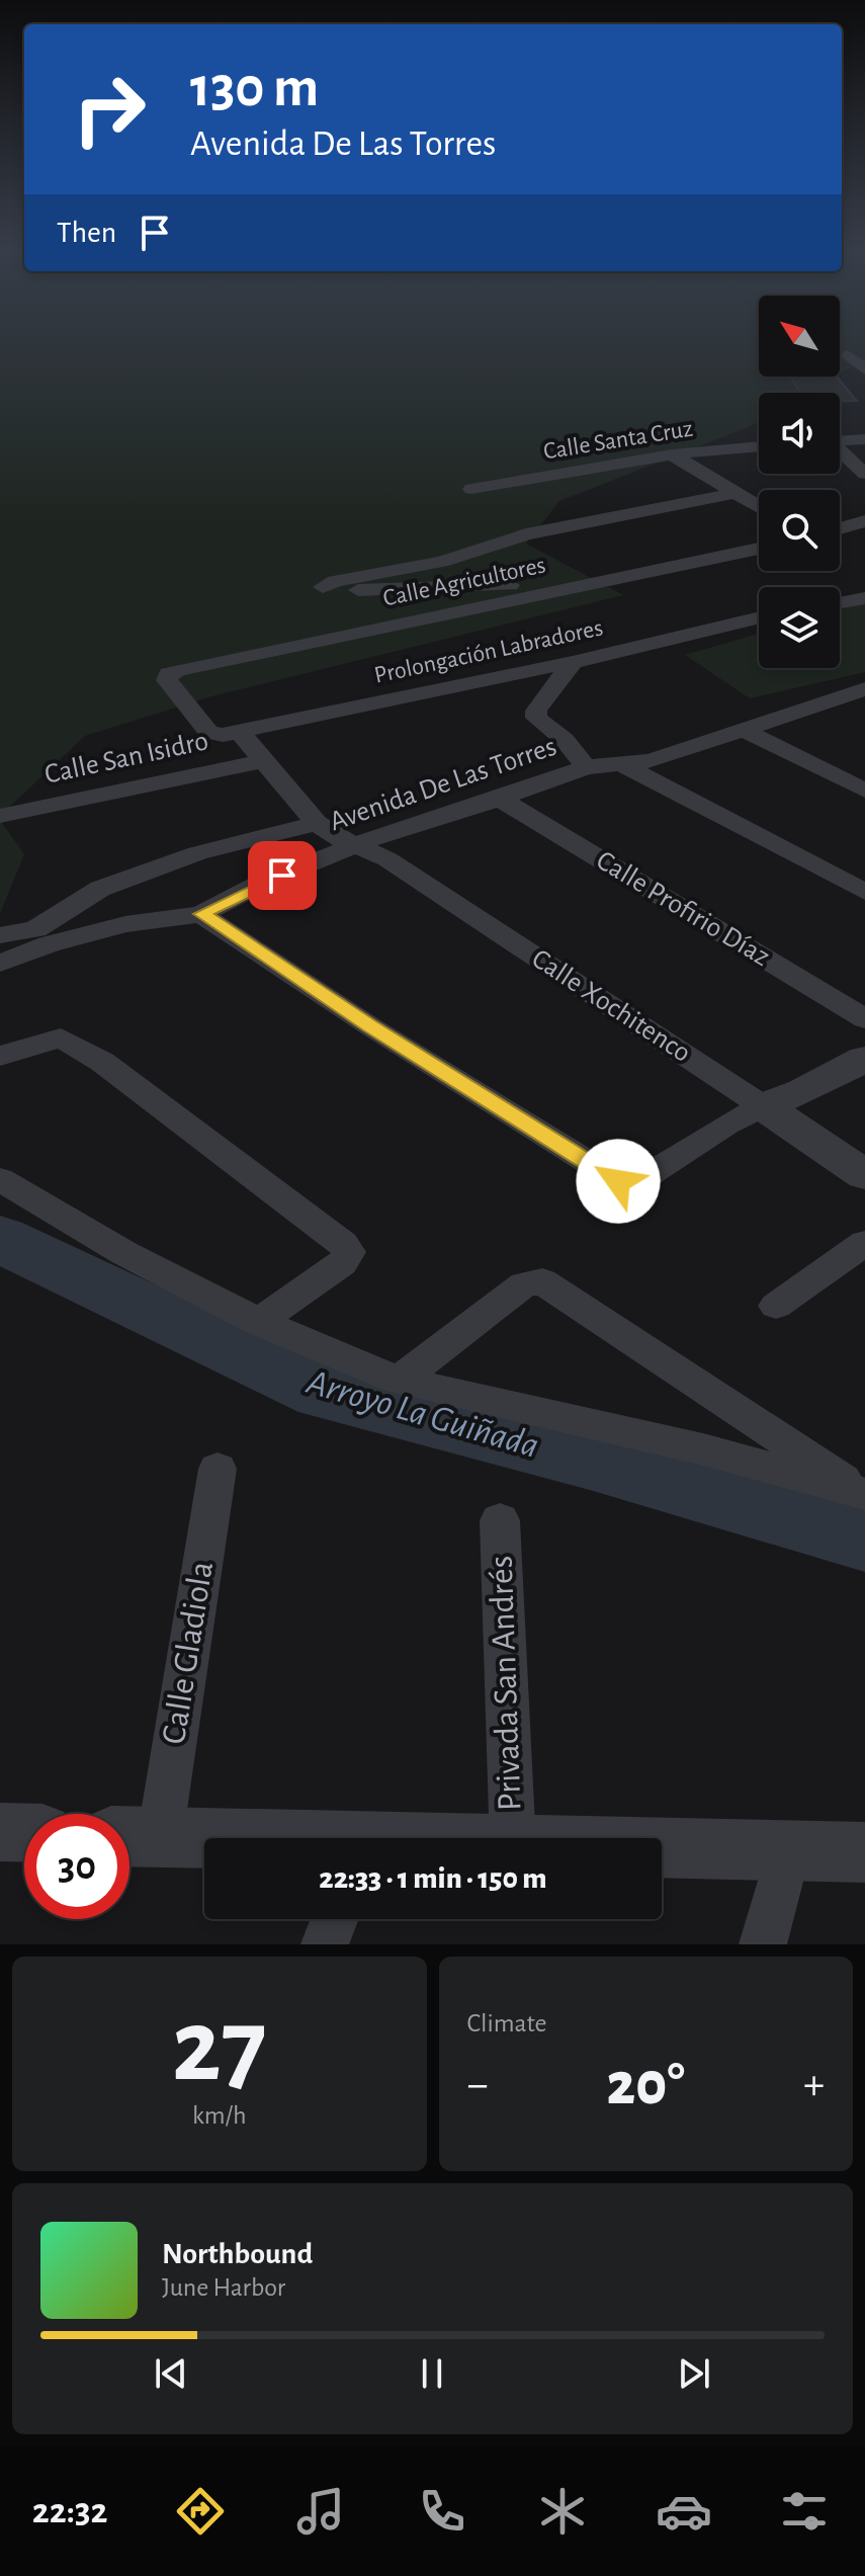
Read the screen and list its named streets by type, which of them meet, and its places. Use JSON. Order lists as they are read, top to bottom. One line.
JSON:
{"streets":{"street":["Calle Santa Cruz","Calle Agricultores","Prolongación Labradores","Calle San Isidro","Avenida De Las Torres","Calle Profirio Díaz","Calle Xochitenco","Calle Gladiola","Privada San Andrés"]},"crossings":[["Calle Agricultores","Prolongación Labradores"],["Prolongación Labradores","Calle Xochitenco"],["Calle San Isidro","Calle Xochitenco"],["Avenida De Las Torres","Calle Profirio Díaz"],["Avenida De Las Torres","Calle Xochitenco"]],"water":["Arroyo La Guiñada"],"north":"top left","page":{"turn":["130 m","Avenida De Las Torres"],"then":"Then","limit":"30","trip":"22:33 · 1 min · 150 m","tile":[["27","km/h"],"Climate"],"heat":["−","20°","+"],"song":["Northbound","June Harbor"],"tabs":"22:32"}}
